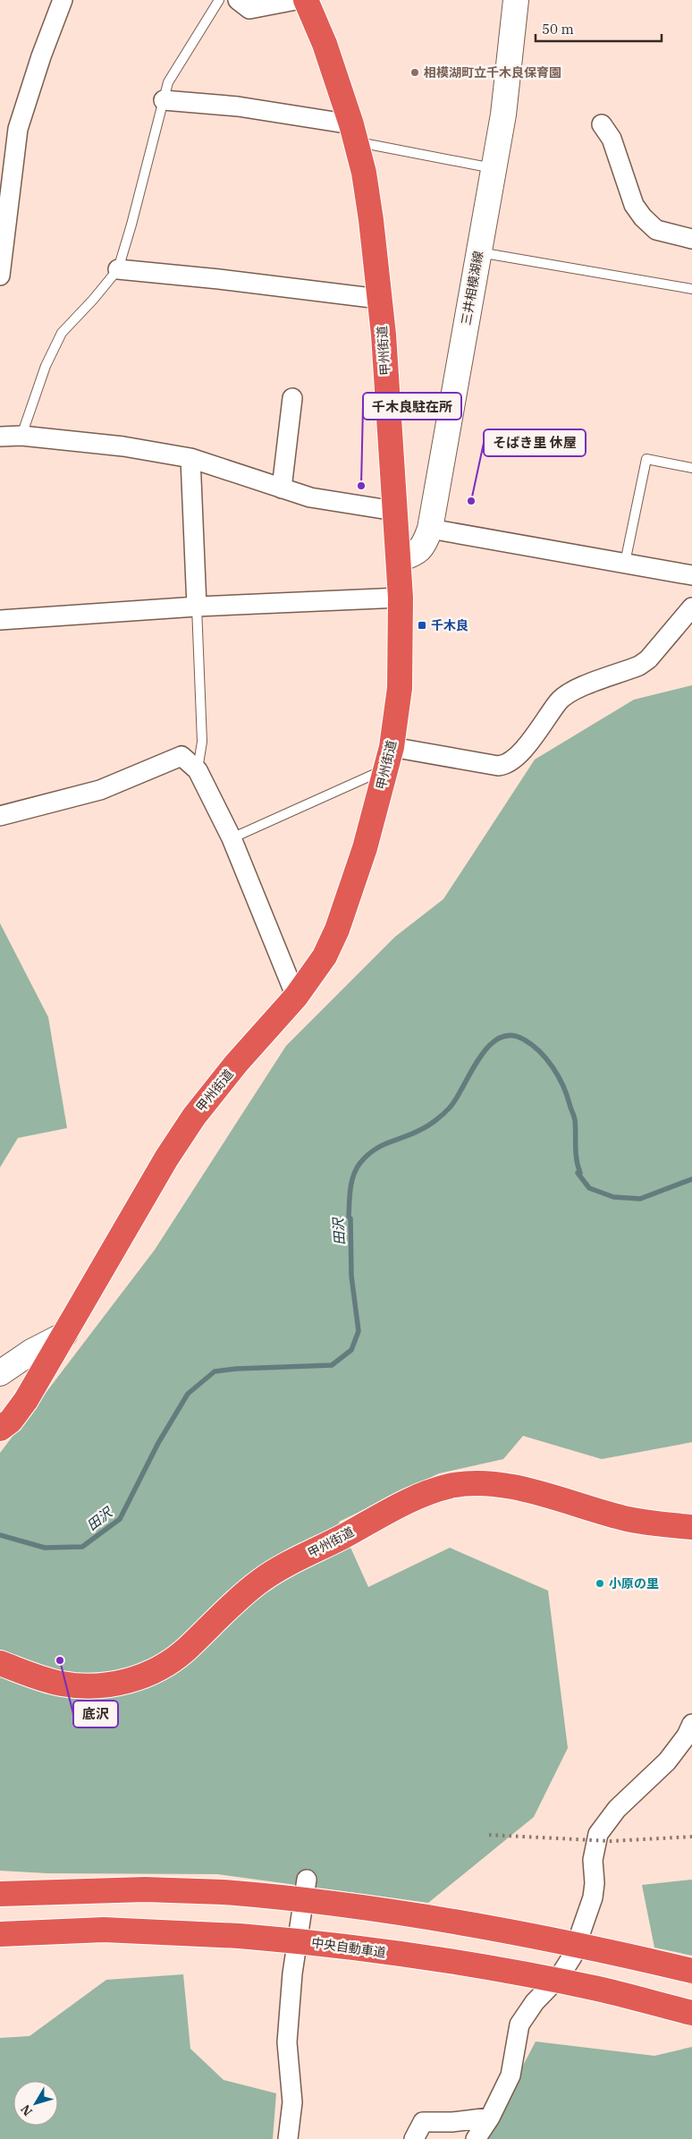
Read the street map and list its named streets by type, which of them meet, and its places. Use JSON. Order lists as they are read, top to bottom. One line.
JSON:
{"streets":{"highway":["甲州街道","中央自動車道"],"main road":["三井相模湖線"]},"crossings":[["三井相模湖線","甲州街道"]],"water":["田沢"],"places":{"other":["相模湖町立千木良保育園","千木良駐在所","そばき里 休屋","小原の里","底沢"],"transit":["千木良"]},"scale_bar":"50 m","north":"bottom left"}
